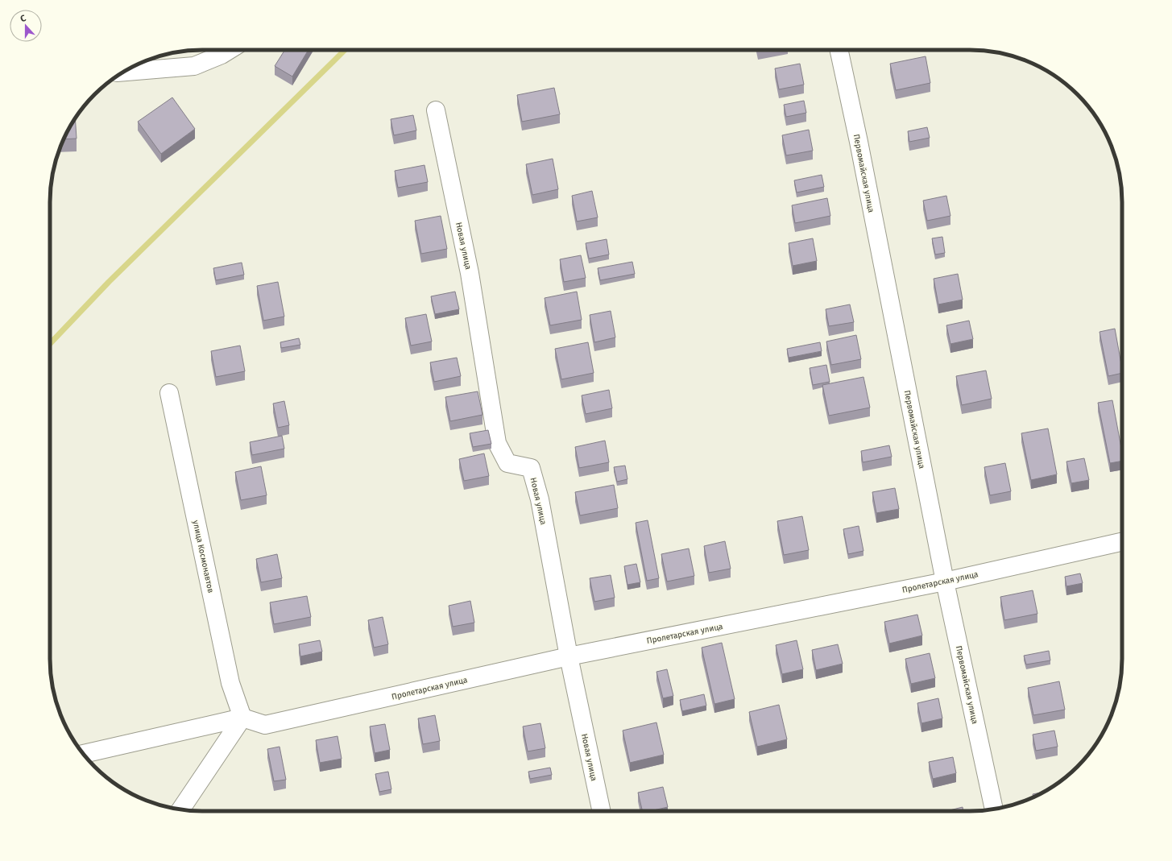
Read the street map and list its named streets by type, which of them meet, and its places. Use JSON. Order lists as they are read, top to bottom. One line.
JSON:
{"streets":{"street":["Первомайская улица","Новая улица","улица Космонавтов","Пролетарская улица"]},"crossings":[["Первомайская улица","Пролетарская улица"],["Новая улица","Пролетарская улица"],["улица Космонавтов","Пролетарская улица"]],"north":"top"}
